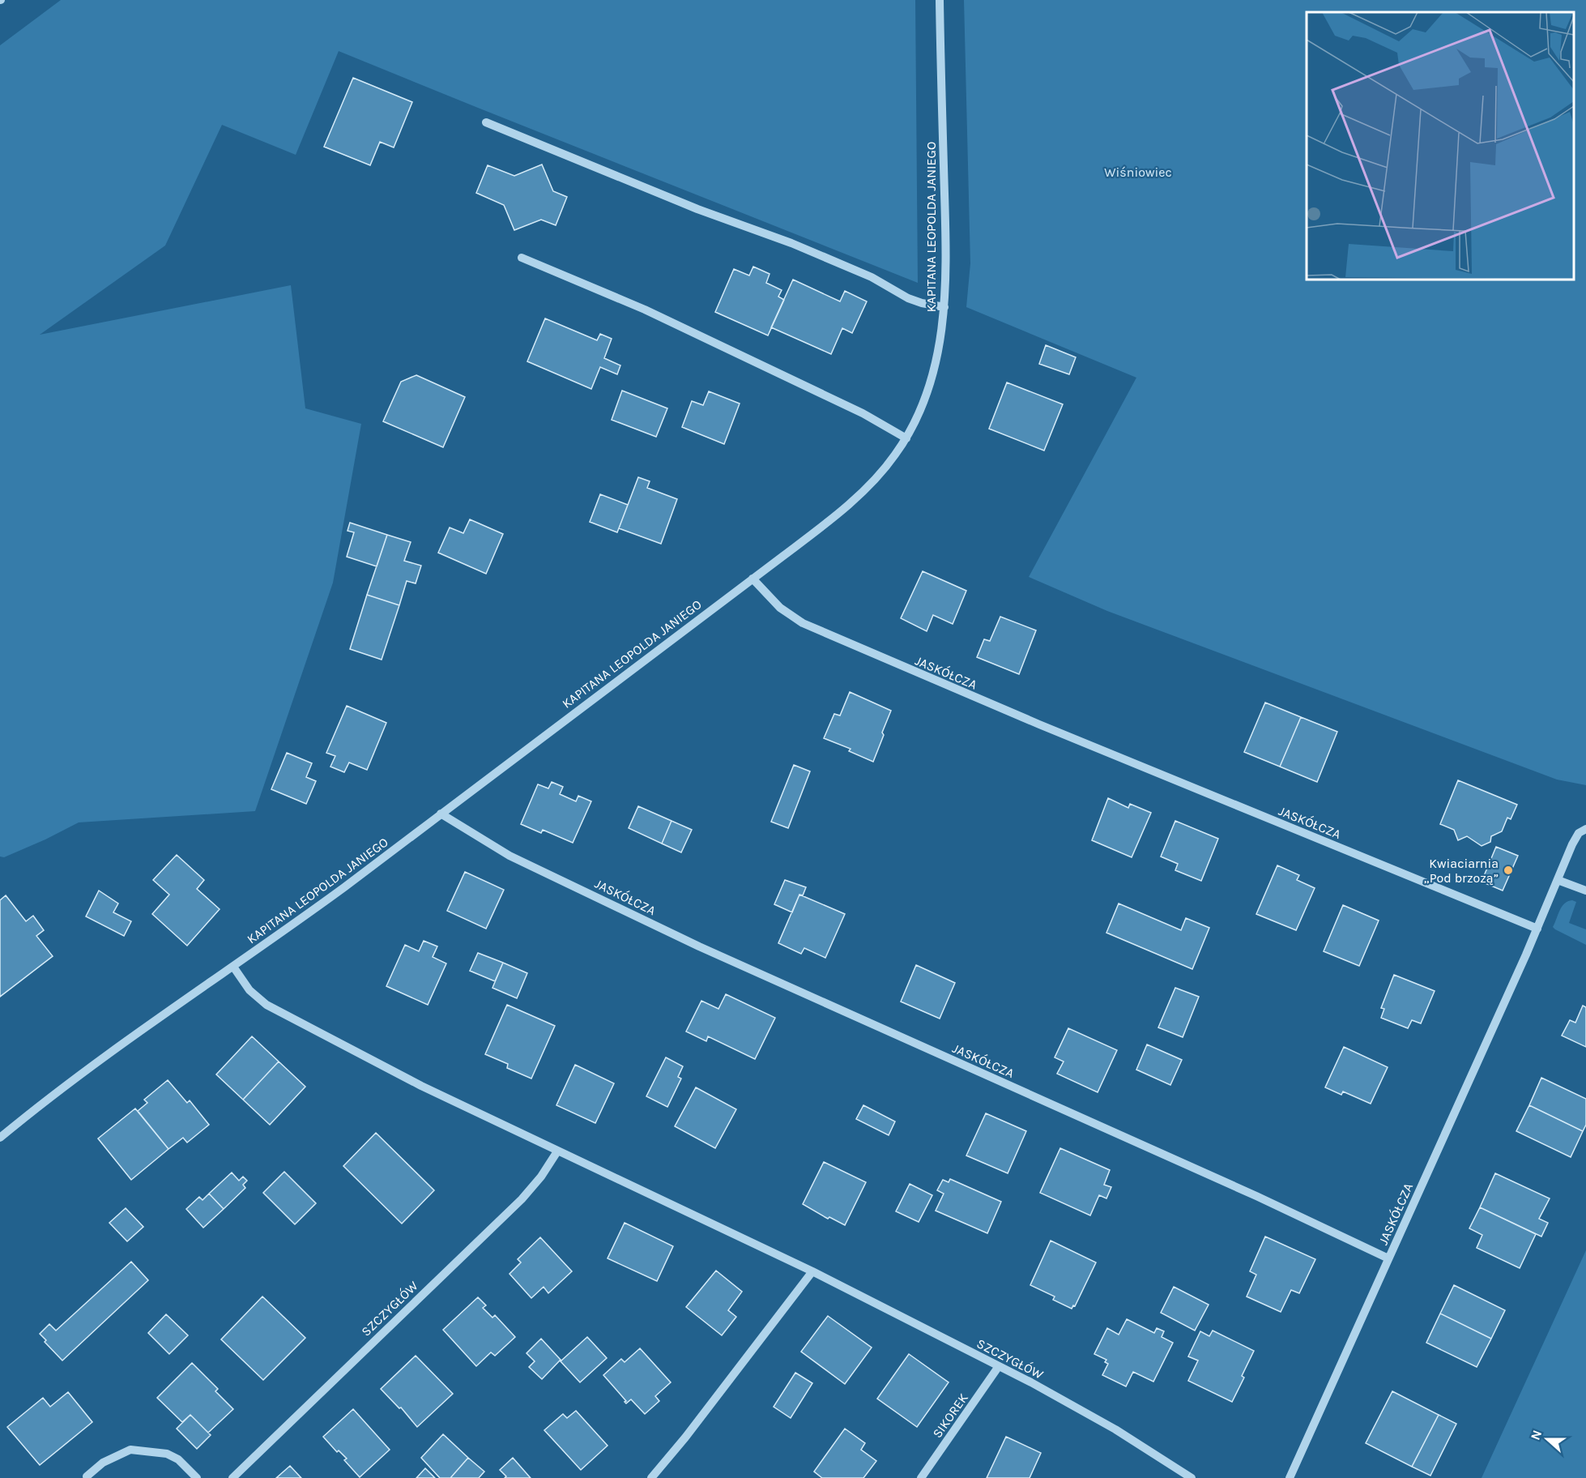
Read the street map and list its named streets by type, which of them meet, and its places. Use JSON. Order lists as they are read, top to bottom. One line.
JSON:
{"streets":{"street":["KAPITANA LEOPOLDA JANIEGO","JASKÓŁCZA","SZCZYGŁÓW","SIKOREK"]},"crossings":[["KAPITANA LEOPOLDA JANIEGO","JASKÓŁCZA"],["KAPITANA LEOPOLDA JANIEGO","SZCZYGŁÓW"],["SZCZYGŁÓW","SIKOREK"]],"parks":["Wiśniowiec"],"places":["Kwiaciarnia „Pod brzozą”"],"north":"left"}
